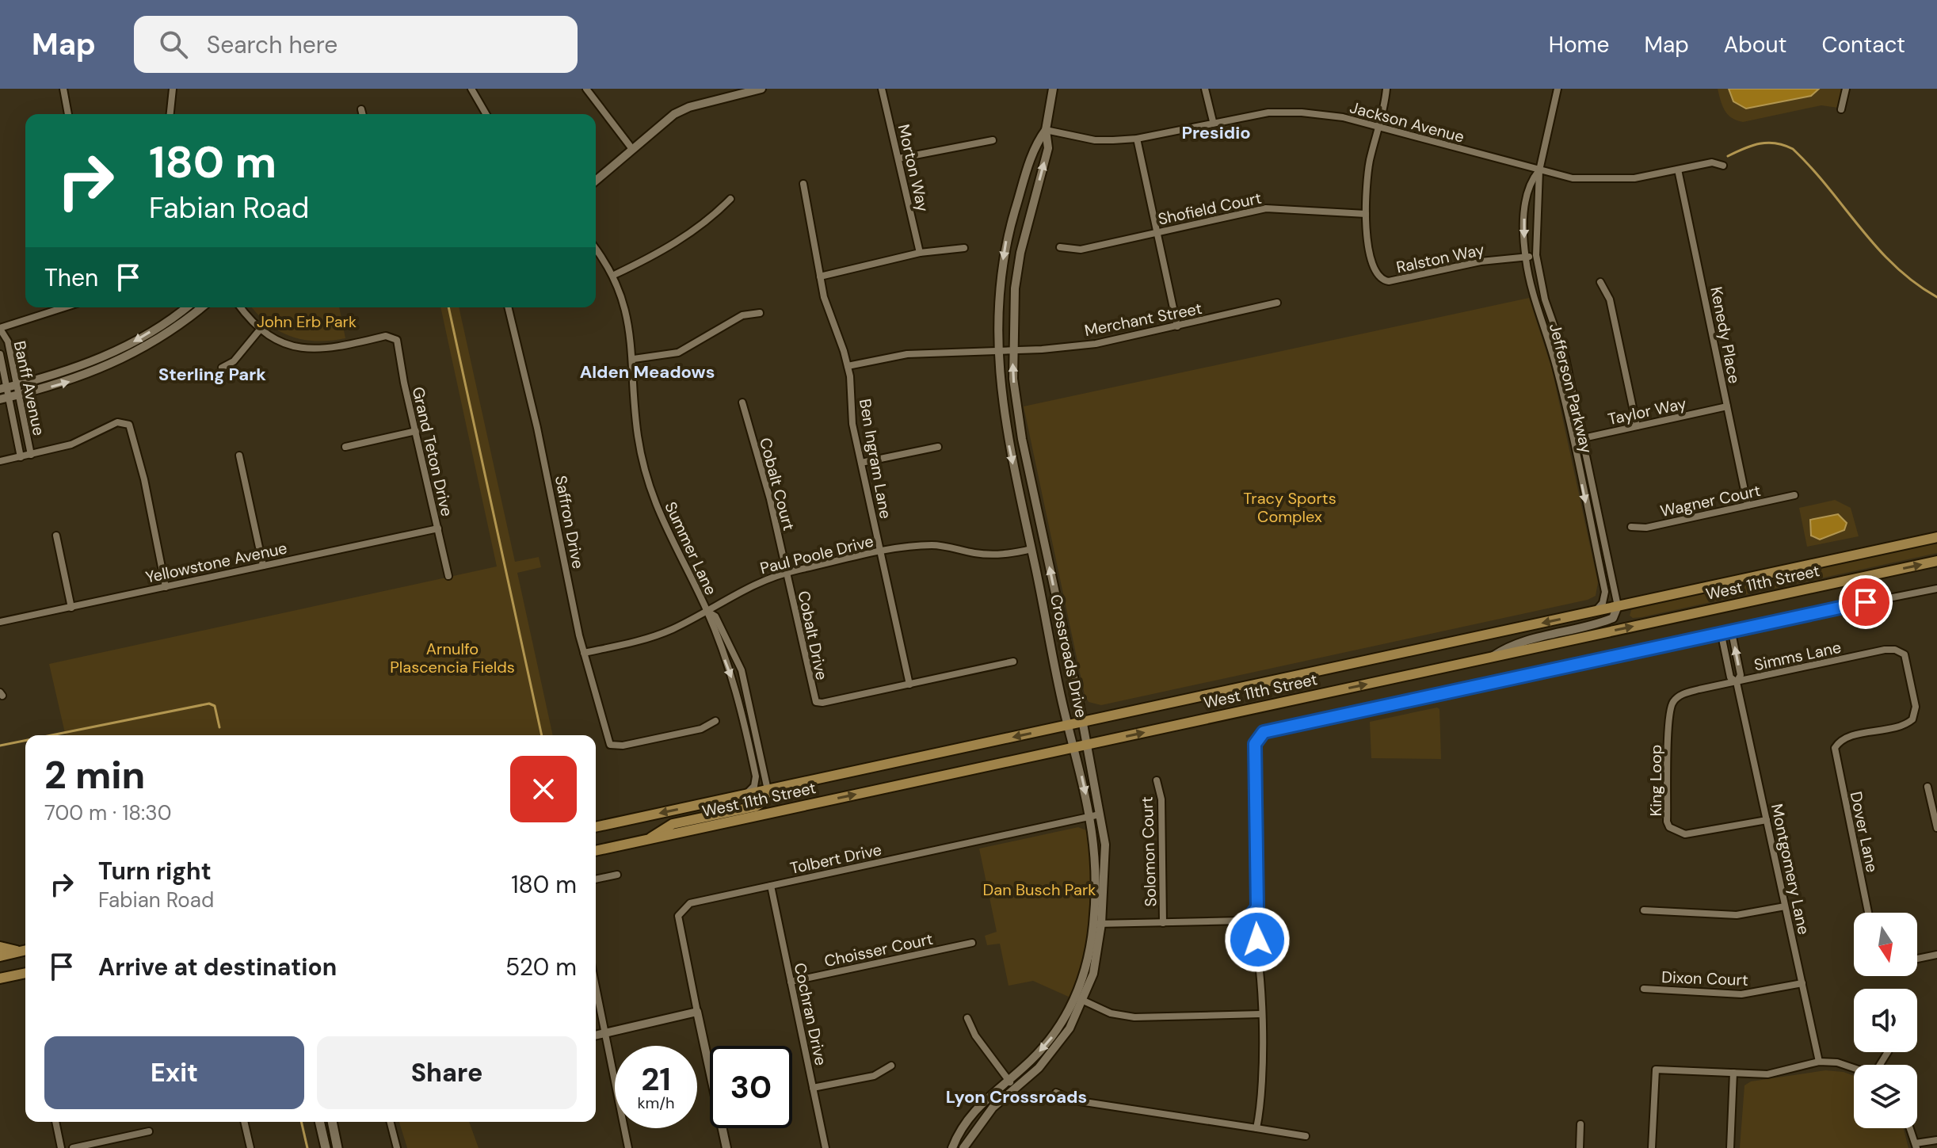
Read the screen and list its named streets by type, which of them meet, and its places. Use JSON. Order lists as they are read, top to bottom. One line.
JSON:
{"streets":{"main road":["West 11th Street"],"street":["Jackson Avenue","Morton Way","Shofield Court","Ralston Way","Merchant Street","Kenedy Place","Banff Avenue","Jefferson Parkway","Taylor Way","Grand Teton Drive","Ben Ingram Lane","Cobalt Court","Wagner Court","Saffron Drive","Summer Lane","Paul Poole Drive","Yellowstone Avenue","Cobalt Drive","Crossroads Drive","Simms Lane","King Loop","Dover Lane","Solomon Court","Tolbert Drive","Montgomery Lane","Choisser Court","Dixon Court","Cochran Drive"]},"crossings":[["Jackson Avenue","Kenedy Place"],["Jackson Avenue","Jefferson Parkway"],["Jackson Avenue","Crossroads Drive"],["Shofield Court","Ralston Way"],["Ralston Way","Jefferson Parkway"],["Merchant Street","Ben Ingram Lane"],["Merchant Street","Crossroads Drive"],["Kenedy Place","Taylor Way"],["Kenedy Place","Wagner Court"],["Jefferson Parkway","Taylor Way"],["Jefferson Parkway","West 11th Street"],["Grand Teton Drive","Yellowstone Avenue"],["Ben Ingram Lane","Paul Poole Drive"],["Ben Ingram Lane","Cobalt Drive"],["Cobalt Court","Paul Poole Drive"],["Cobalt Court","Cobalt Drive"],["Saffron Drive","Paul Poole Drive"],["Summer Lane","Paul Poole Drive"],["Summer Lane","West 11th Street"],["Paul Poole Drive","Cobalt Drive"],["Paul Poole Drive","Crossroads Drive"],["West 11th Street","Crossroads Drive"],["Crossroads Drive","Tolbert Drive"],["Simms Lane","King Loop"],["Simms Lane","Dover Lane"],["Simms Lane","Montgomery Lane"],["King Loop","Montgomery Lane"],["Tolbert Drive","Cochran Drive"],["Montgomery Lane","Dixon Court"],["Choisser Court","Cochran Drive"]],"districts":["Presidio","Alden Meadows","Sterling Park","Lyon Crossroads"],"parks":["John Erb Park","Tracy Sports Complex","Arnulfo Plascencia Fields","Dan Busch Park"],"north":"bottom","page":{"header":"Map","search":"Search here","nav":["Home","Map","About","Contact"],"turn":["180 m","Fabian Road"],"then":"Then","heading":["2 min","700 m · 18:30"],"list":[{"name":"Turn right","note":"Fabian Road","value":"180 m"},{"name":"Arrive at destination","value":"520 m"}],"buttons":["Exit","Share"],"speed":"21 km/h","limit":"30"}}
